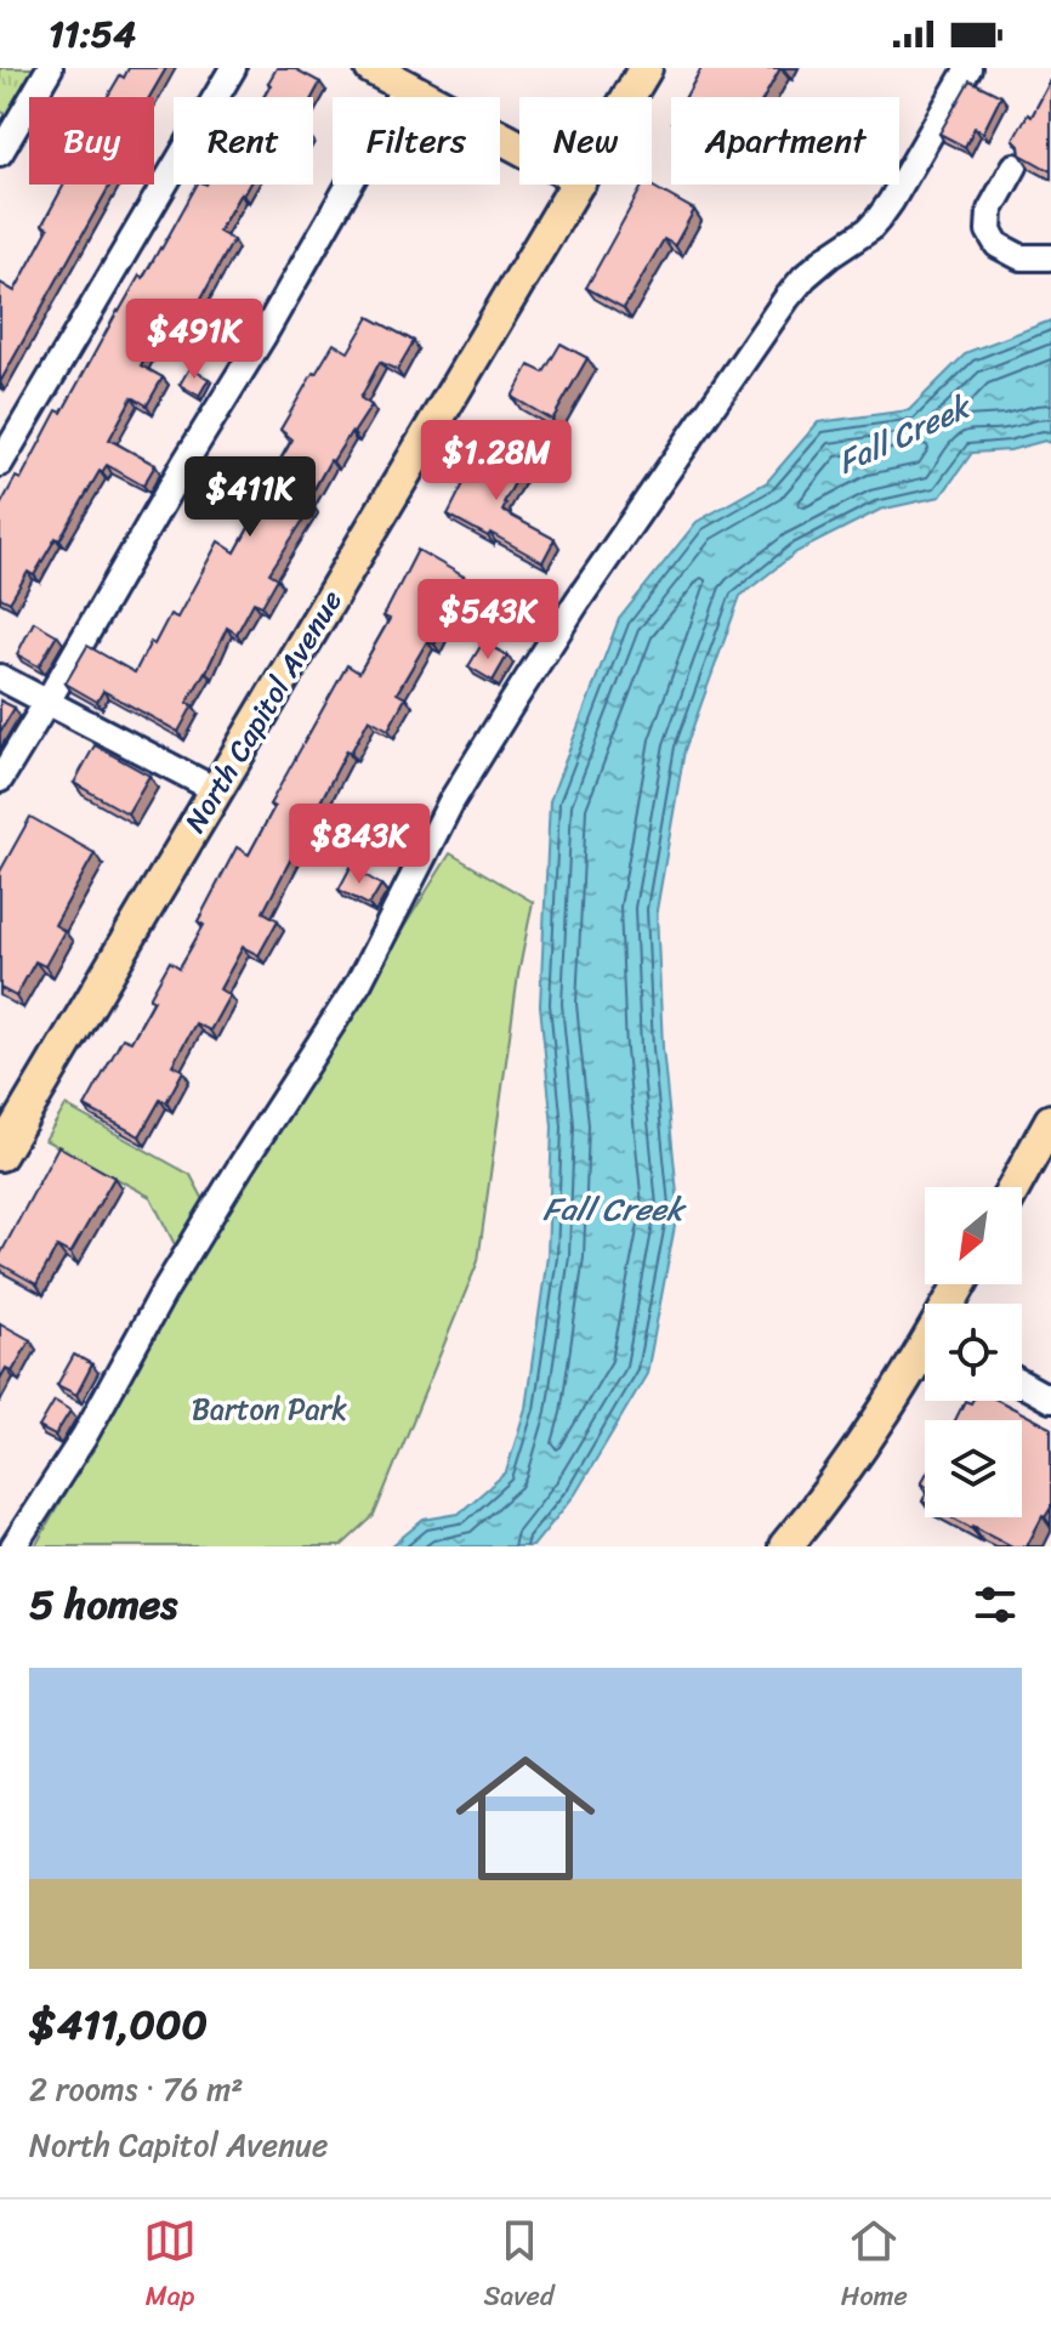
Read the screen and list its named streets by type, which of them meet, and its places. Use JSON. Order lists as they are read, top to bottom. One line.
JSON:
{"streets":{"main road":["North Capitol Avenue"]},"water":["Fall Creek"],"parks":["Barton Park"],"north":"bottom left","page":{"status":"11:54","chip":["Buy","Rent","Filters","New","Apartment"],"price":["$491K","$1.28M","$411K","$543K","$843K"],"heading":"5 homes","list":[{"name":"$411,000","note":"2 rooms · 76 m² · North Capitol Avenue"}],"tabs":["Map","Saved","Home"]}}
